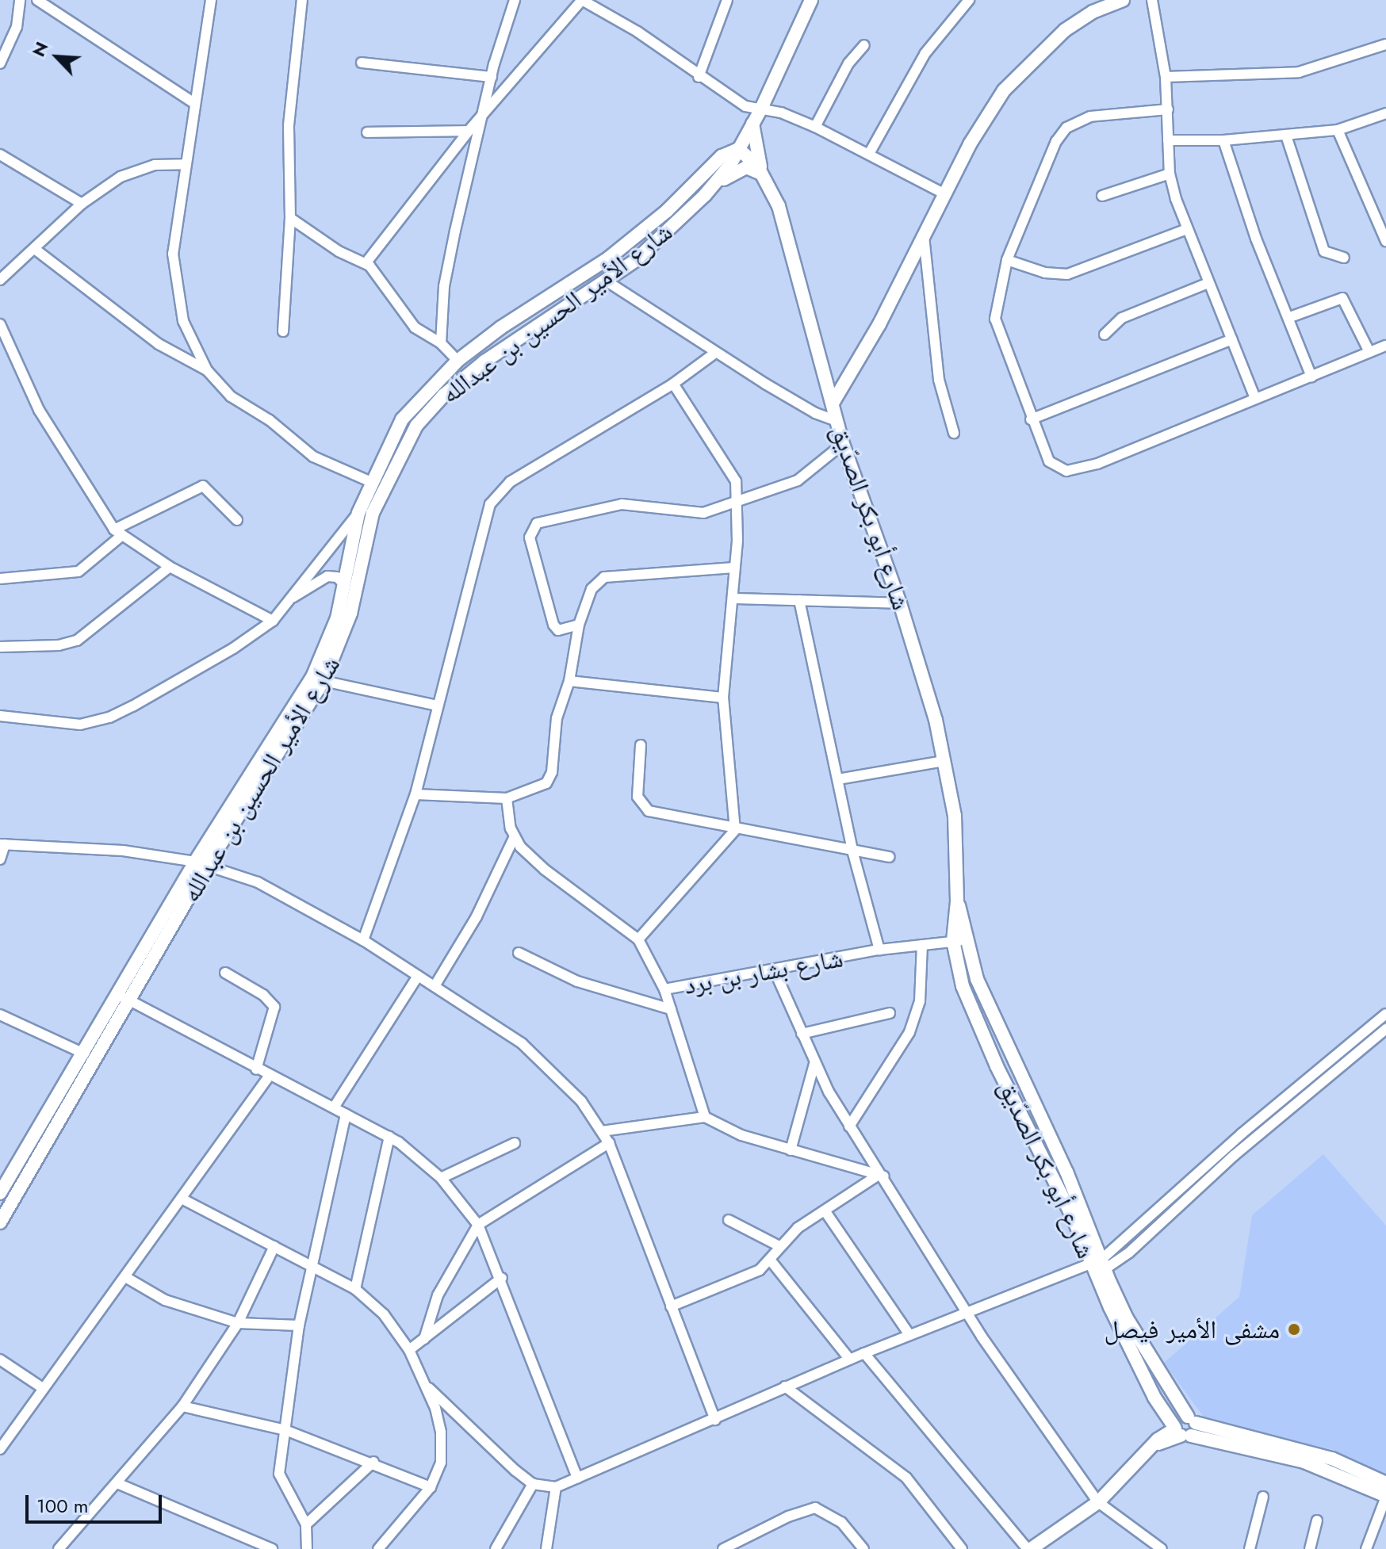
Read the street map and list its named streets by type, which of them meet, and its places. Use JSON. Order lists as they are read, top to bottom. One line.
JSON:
{"streets":{"street":["شارع الأمير الحسين بن عبدالله","شارع أبو بكر الصدّيق","شارع بشار بن برد"]},"crossings":[["شارع الأمير الحسين بن عبدالله","شارع أبو بكر الصدّيق"],["شارع أبو بكر الصدّيق","شارع بشار بن برد"]],"places":["مشفى الأمير فيصل"],"scale_bar":"100 m","north":"top left"}
